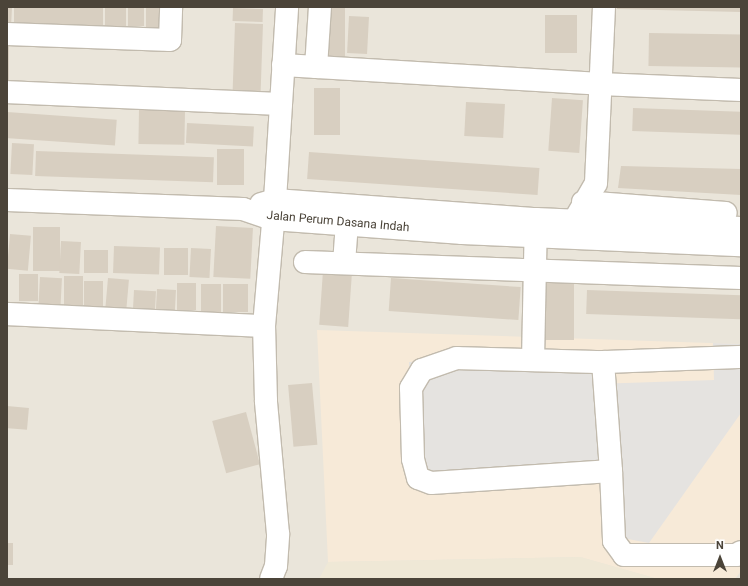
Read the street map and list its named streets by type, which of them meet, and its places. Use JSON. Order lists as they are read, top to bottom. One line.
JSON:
{"streets":{"street":["Jalan Perum Dasana Indah"]},"north":"top"}
